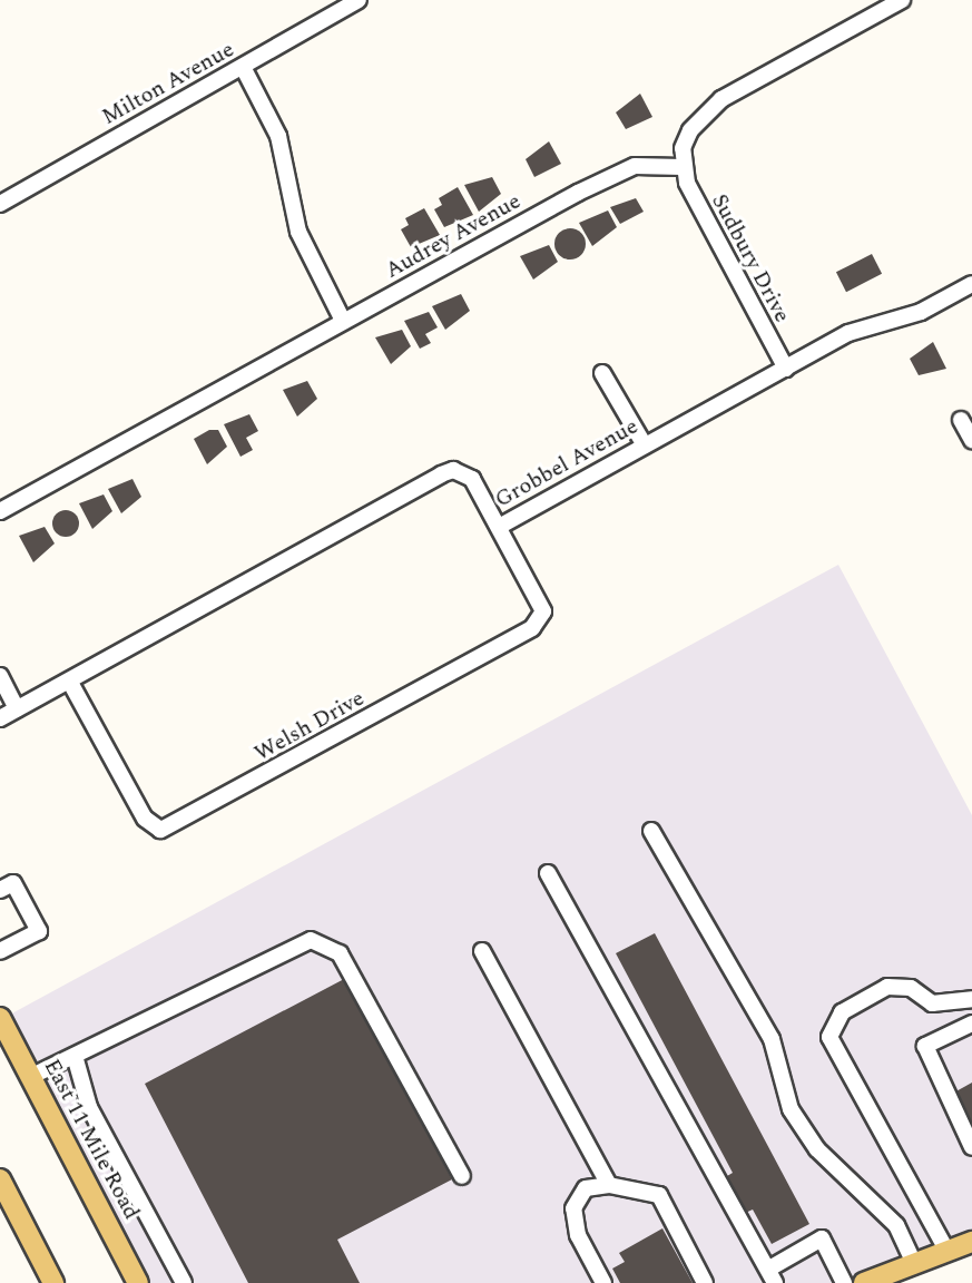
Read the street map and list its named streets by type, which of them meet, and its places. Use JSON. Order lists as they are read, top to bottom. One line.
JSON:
{"streets":{"main road":["East 11 Mile Road"],"street":["Milton Avenue","Audrey Avenue","Sudbury Drive","Grobbel Avenue","Welsh Drive"]},"crossings":[["Audrey Avenue","Sudbury Drive"],["Sudbury Drive","Grobbel Avenue"],["Grobbel Avenue","Welsh Drive"]]}
